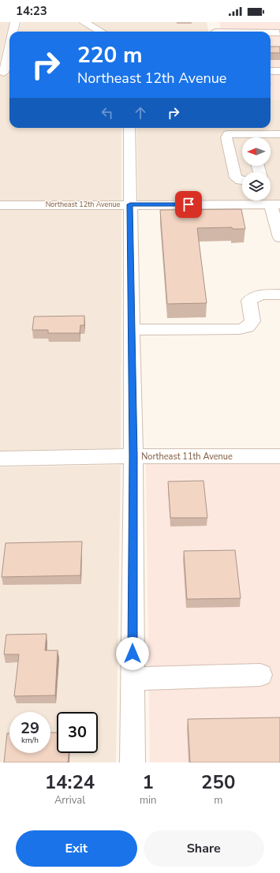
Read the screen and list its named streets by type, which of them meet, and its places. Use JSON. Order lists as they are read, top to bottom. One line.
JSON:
{"streets":{"street":["Northeast 12th Avenue","Northeast 11th Avenue"]},"north":"left","page":{"status":"14:23","turn":["220 m","Northeast 12th Avenue"],"speed":"29 km/h","limit":"30","eta":["14:24","Arrival","1","min","250","m"],"buttons":["Exit","Share"]}}
